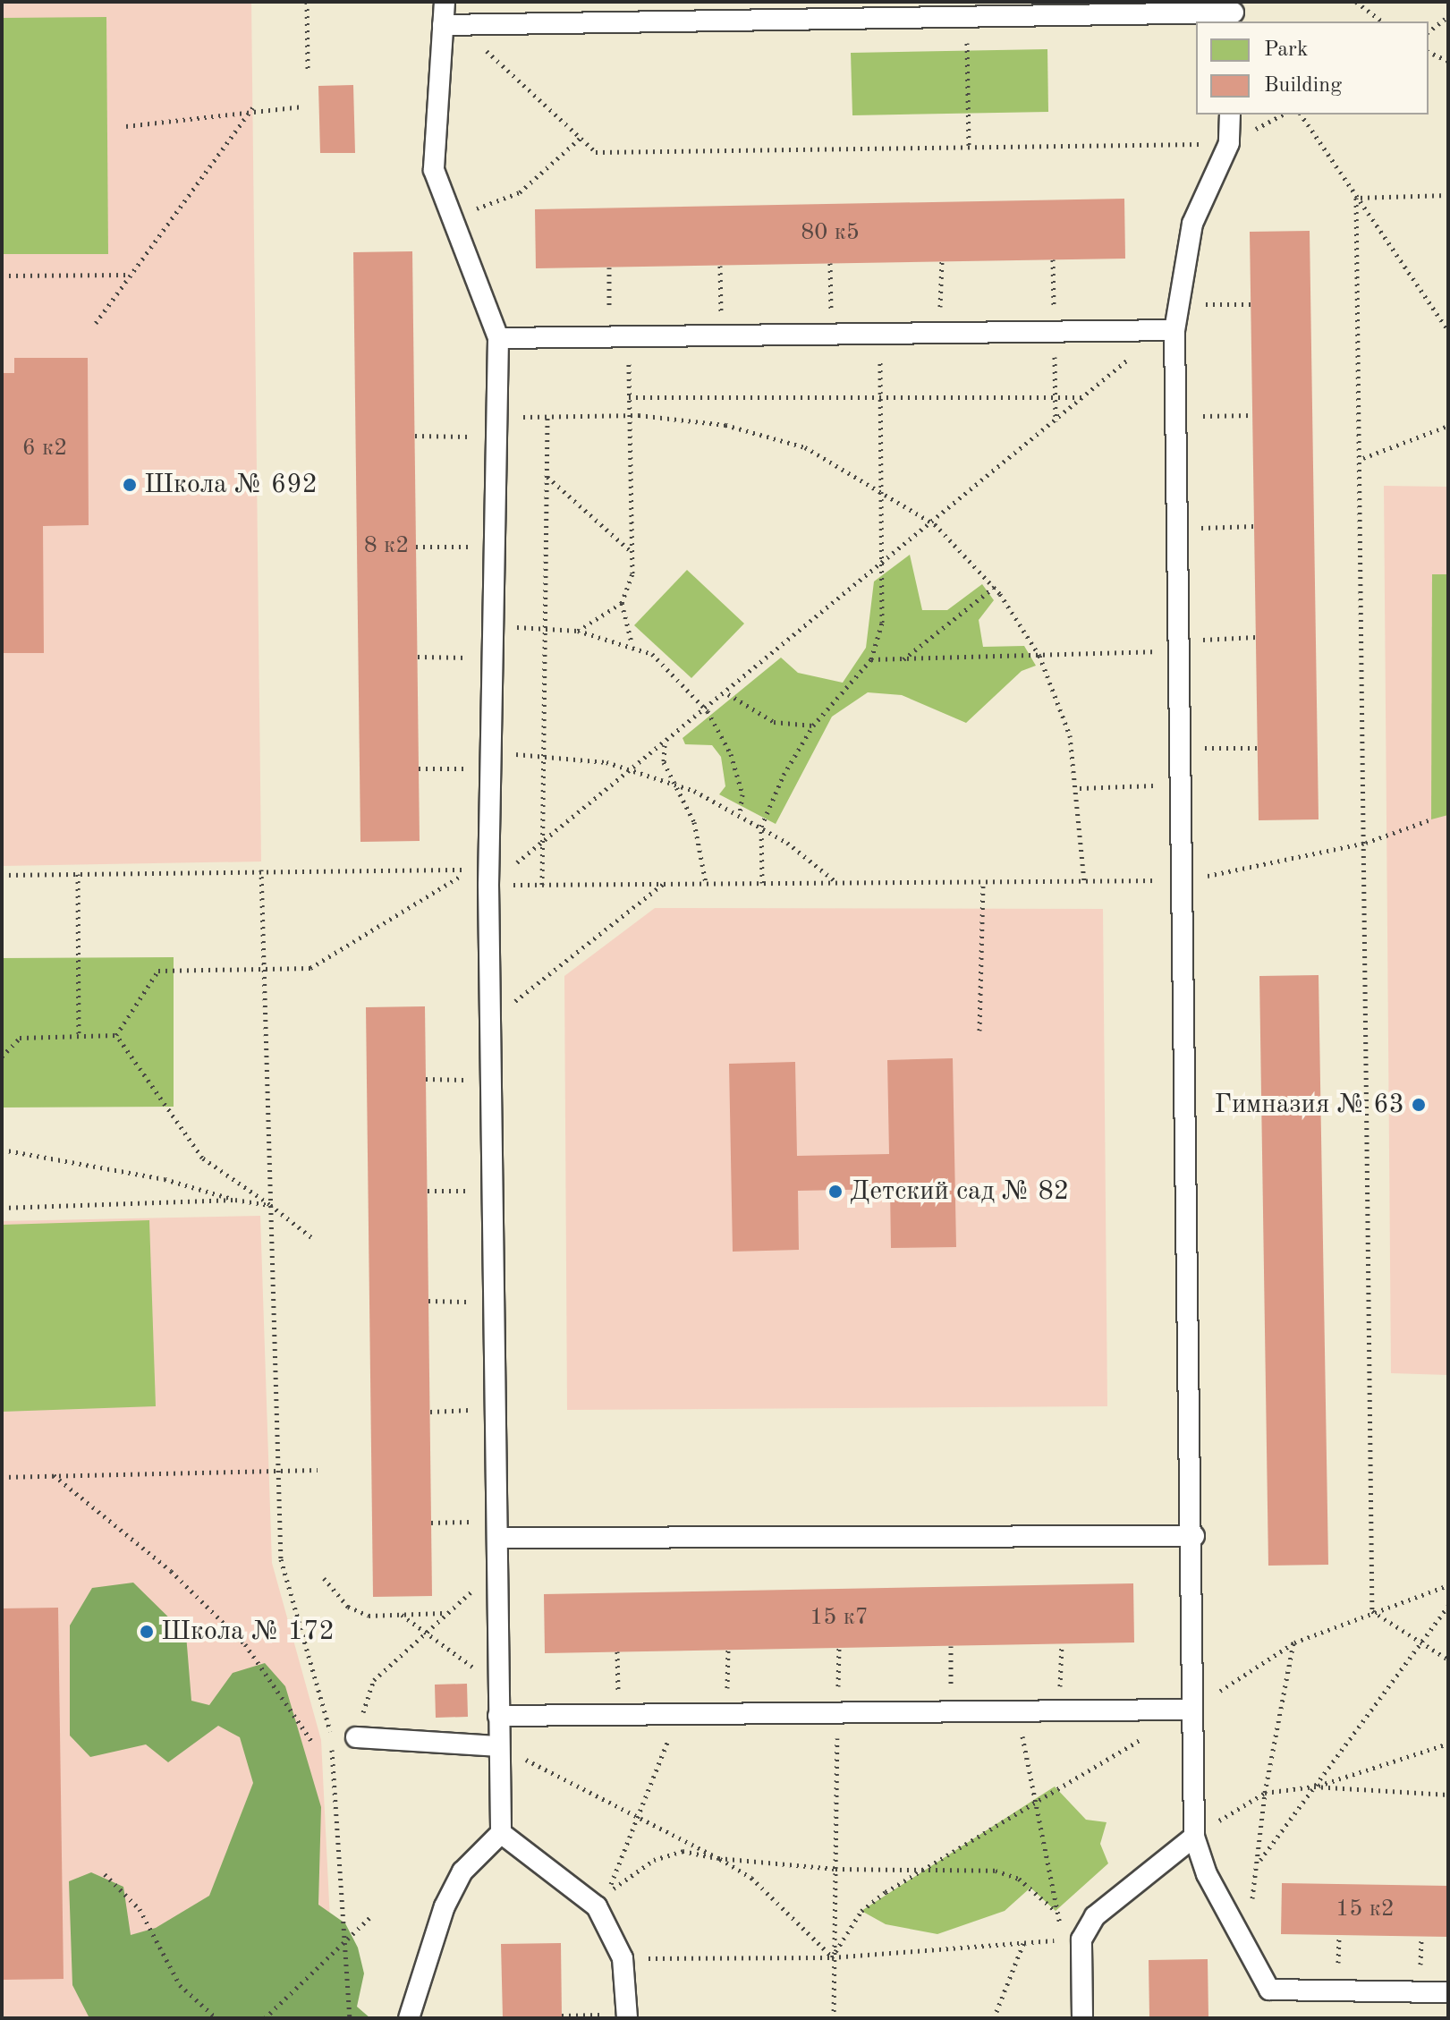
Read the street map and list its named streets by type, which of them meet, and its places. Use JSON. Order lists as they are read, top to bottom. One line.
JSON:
{"places":["Школа № 692","Гимназия № 63","Детский сад № 82","Школа № 172"],"house_numbers":["80 к5","6 к2","8 к2","15 к7","15 к2"],"legend":["Park","Building"]}
